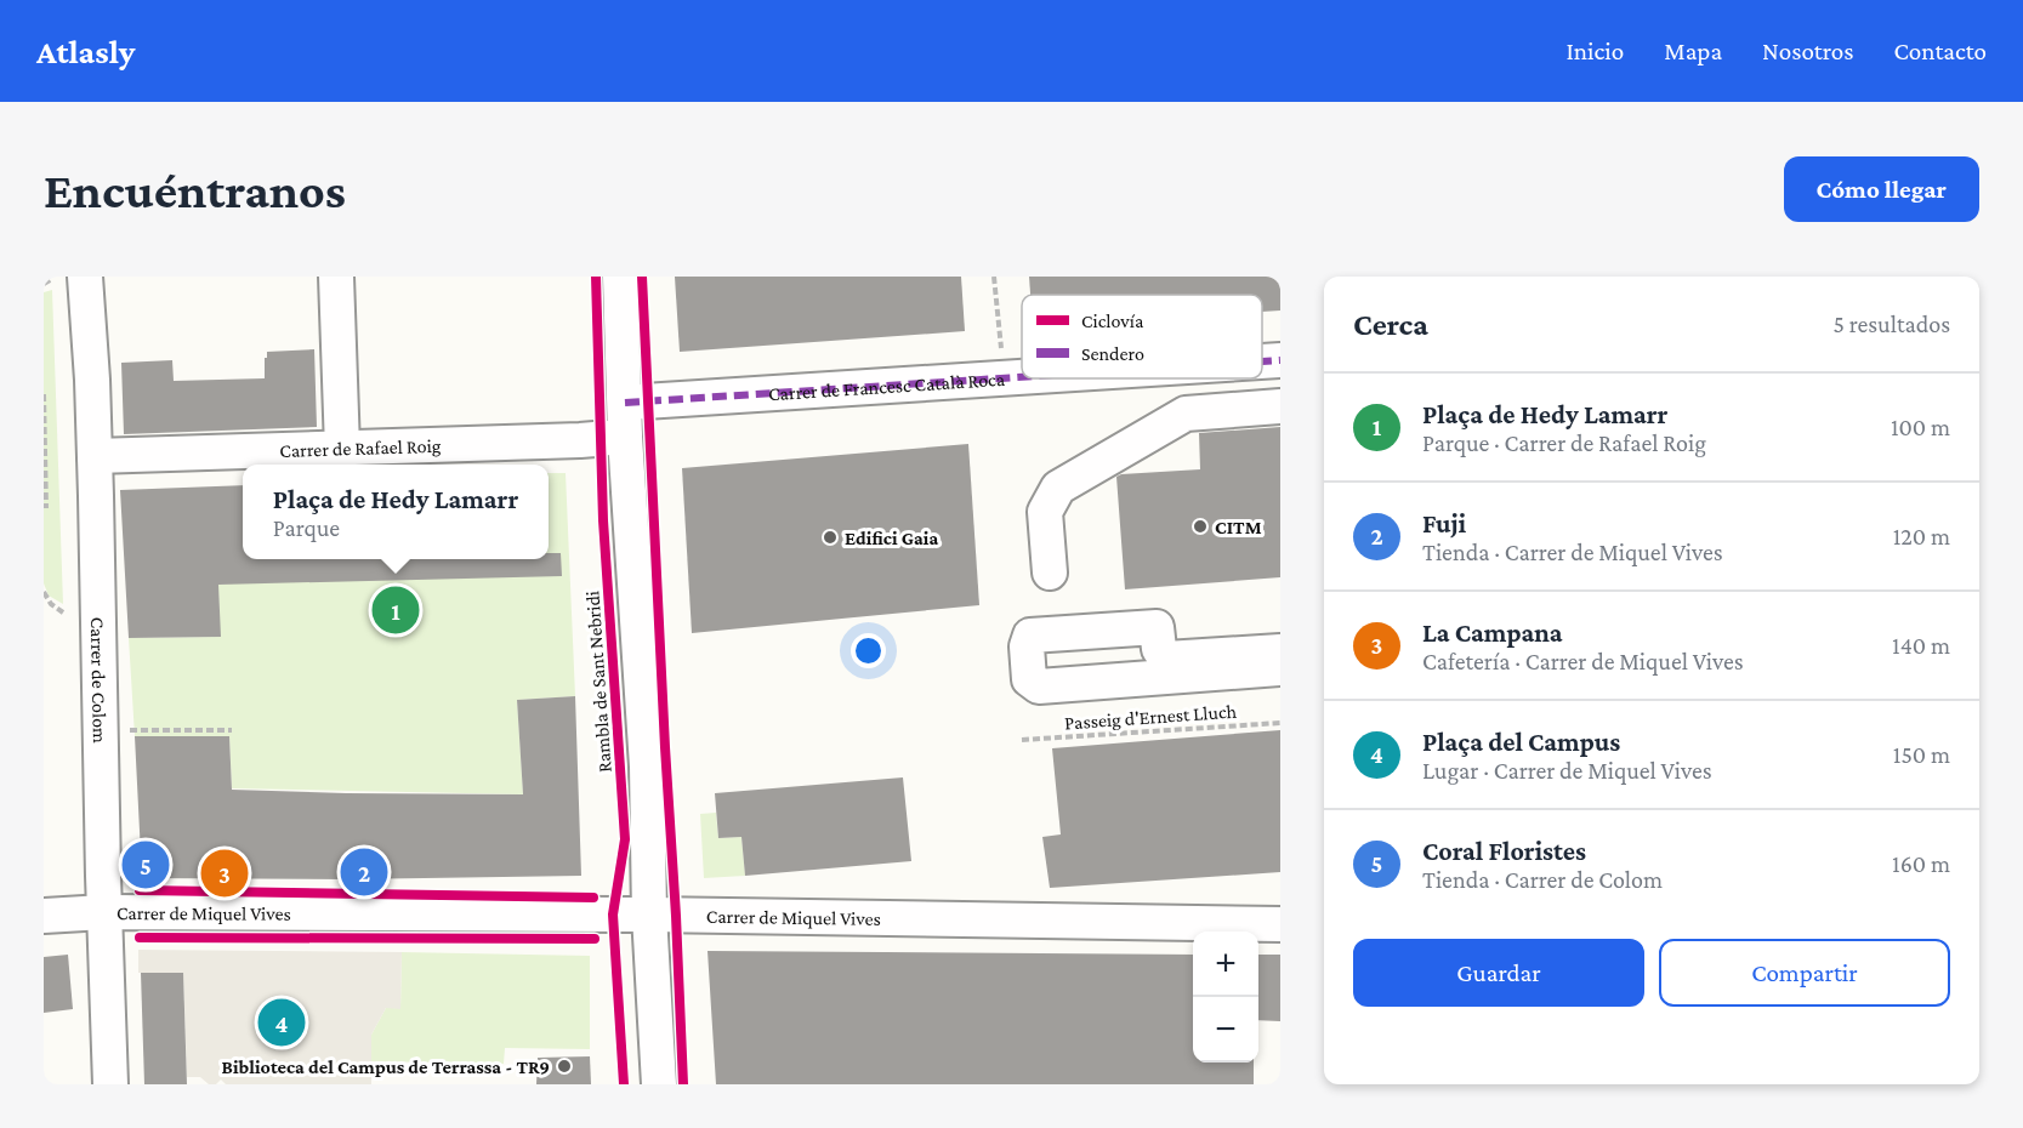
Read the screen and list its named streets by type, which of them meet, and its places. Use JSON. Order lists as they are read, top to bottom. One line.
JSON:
{"streets":{"street":["Carrer de Francesc Català Roca","Carrer de Rafael Roig","Carrer de Colom","Carrer de Miquel Vives"],"path":["Passeig d'Ernest Lluch"],"cycle path":["Rambla de Sant Nebridi"]},"crossings":[["Carrer de Francesc Català Roca","Carrer de Rafael Roig"],["Carrer de Rafael Roig","Carrer de Colom"],["Carrer de Colom","Carrer de Miquel Vives"]],"places":["CITM","Edifici Gaia","Biblioteca del Campus de Terrassa - TR9"],"legend":["Ciclovía","Sendero"],"page":{"header":"Atlasly","nav":["Inicio","Mapa","Nosotros","Contacto"],"buttons":["Cómo llegar",["Guardar","Compartir"]],"title":"Encuéntranos","heading":["Cerca","5 resultados"],"list":[{"mark":"1","name":"Plaça de Hedy Lamarr","note":"Parque · Carrer de Rafael Roig","value":"100 m"},{"mark":"2","name":"Fuji","note":"Tienda · Carrer de Miquel Vives","value":"120 m"},{"mark":"3","name":"La Campana","note":"Cafetería · Carrer de Miquel Vives","value":"140 m"},{"mark":"4","name":"Plaça del Campus","note":"Lugar · Carrer de Miquel Vives","value":"150 m"},{"mark":"5","name":"Coral Floristes","note":"Tienda · Carrer de Colom","value":"160 m"}],"popup":["Plaça de Hedy Lamarr","Parque"],"pins":["1","5","2","3","4"],"map_buttons":["+","−"]}}
